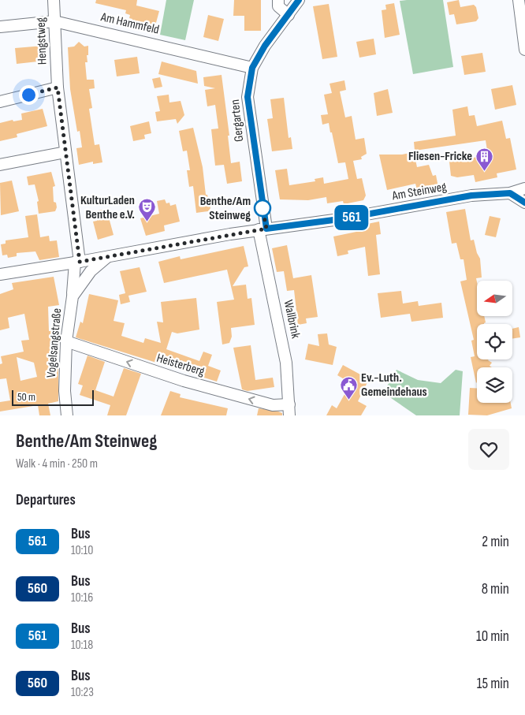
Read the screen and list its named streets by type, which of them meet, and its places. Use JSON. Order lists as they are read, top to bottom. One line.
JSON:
{"streets":{"street":["Am Hammfeld","Hengstweg","Gergarten","Am Steinweg","Wallbrink","Vogelsangstraße","Heisterberg"]},"crossings":[["Am Hammfeld","Hengstweg"],["Am Hammfeld","Gergarten"],["Hengstweg","Am Steinweg"],["Hengstweg","Vogelsangstraße"],["Gergarten","Am Steinweg"],["Gergarten","Wallbrink"],["Am Steinweg","Wallbrink"],["Am Steinweg","Vogelsangstraße"],["Wallbrink","Heisterberg"],["Vogelsangstraße","Heisterberg"]],"one_way":["Heisterberg"],"places":{"building":["Fliesen-Fricke"],"other":["Benthe/Am Steinweg"],"theatre":["KulturLaden Benthe e.V."],"public building":["Ev.-Luth. Gemeindehaus"]},"lines":["bus line 561"],"scale_bar":"50 m","north":"left","page":{"on_map":"561","scale":"50 m","heading":[["Benthe/Am Steinweg","Walk · 4 min · 250 m"],"Departures"],"list":[{"mark":"561","name":"Bus","note":"10:10","value":"2 min"},{"mark":"560","name":"Bus","note":"10:16","value":"8 min"},{"mark":"561","name":"Bus","note":"10:18","value":"10 min"},{"mark":"560","name":"Bus","note":"10:23","value":"15 min"}]}}
